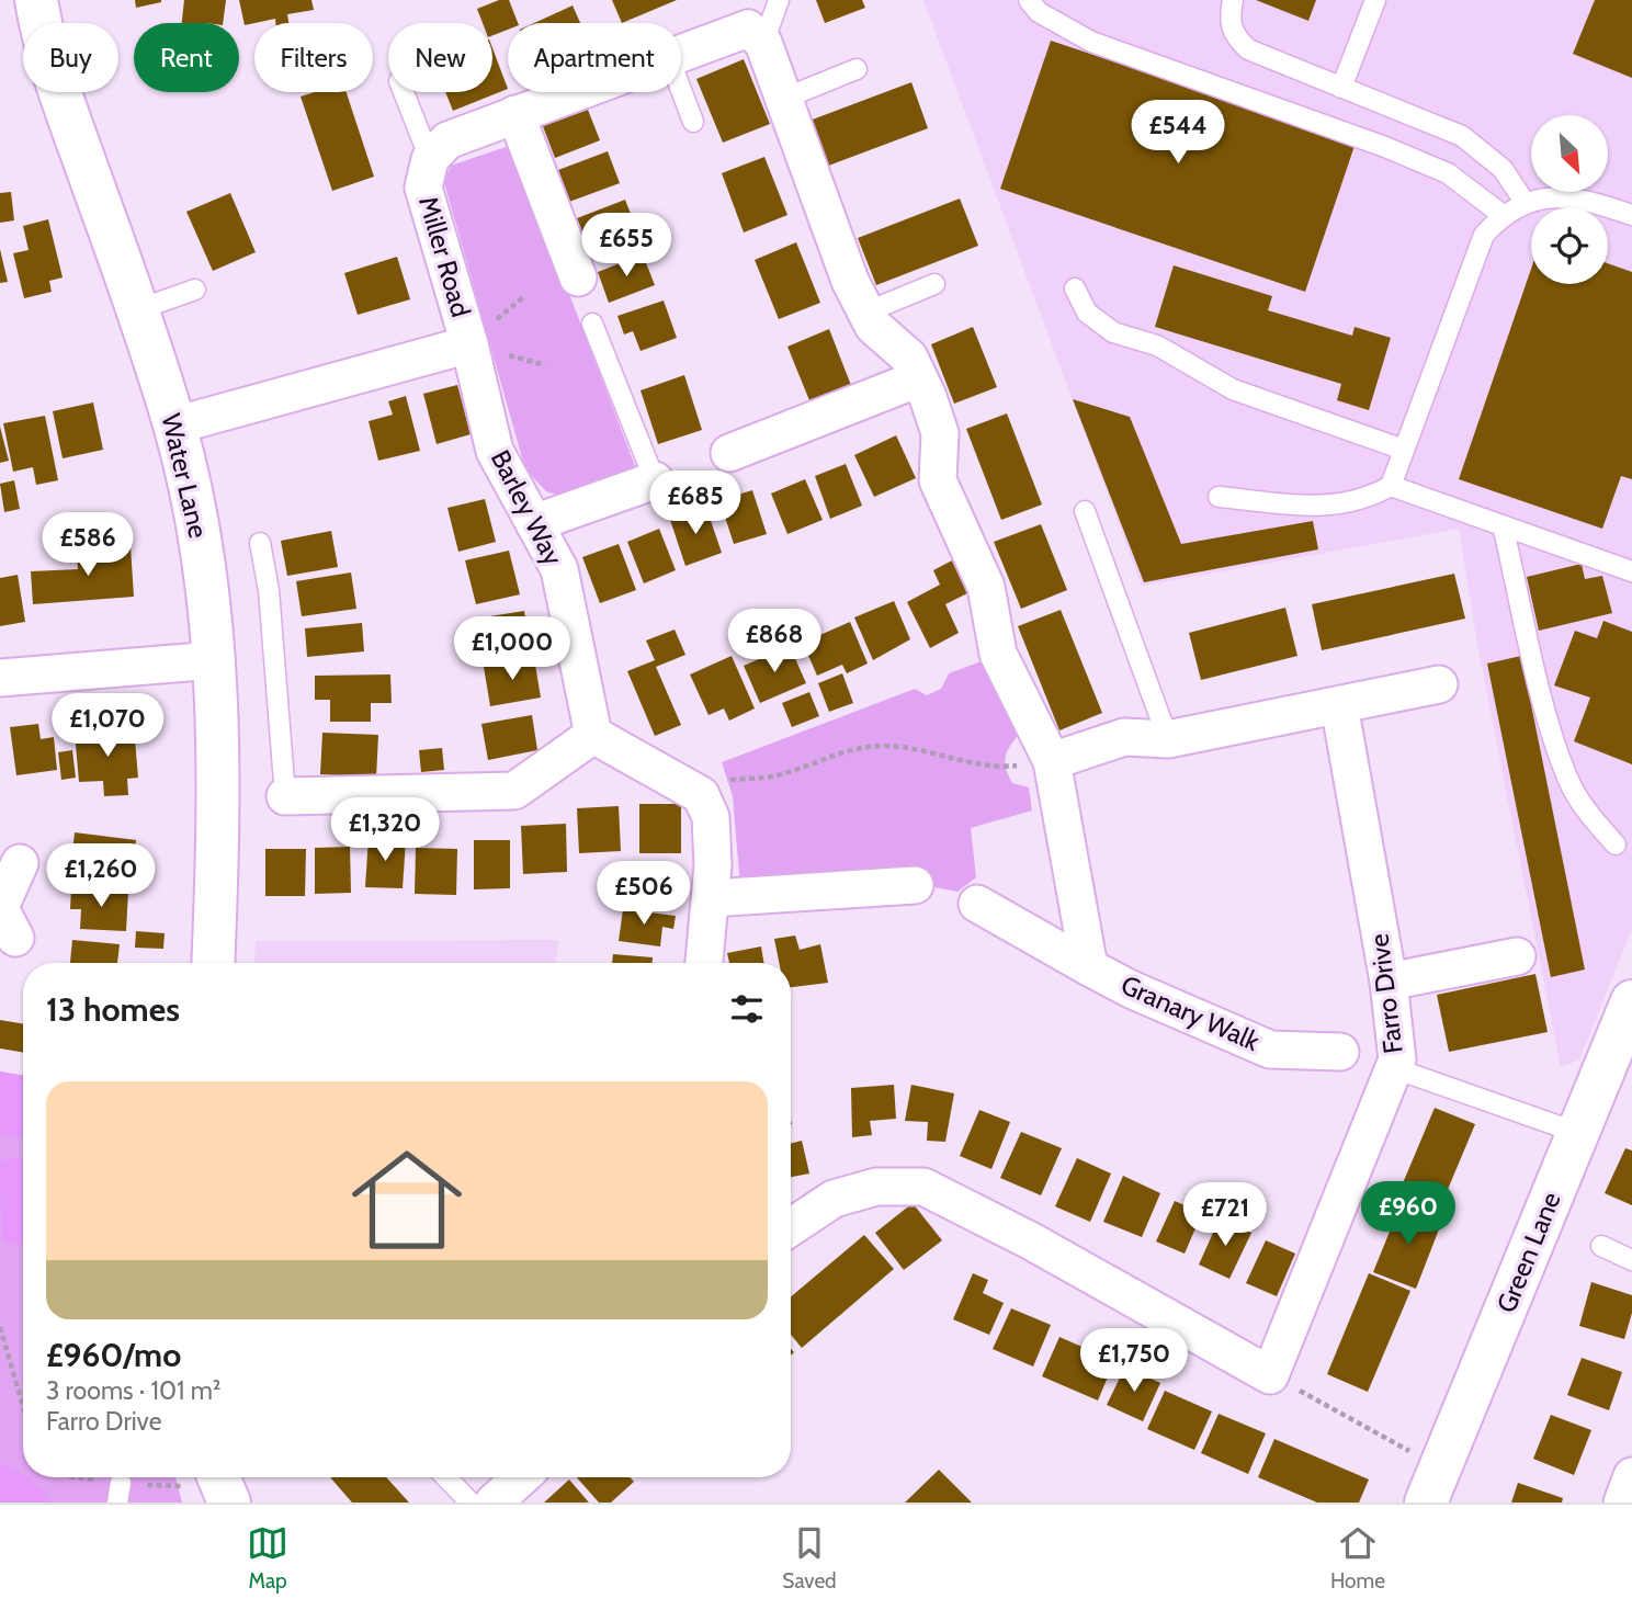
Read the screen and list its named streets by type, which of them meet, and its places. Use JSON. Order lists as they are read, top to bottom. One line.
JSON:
{"streets":{"street":["Miller Road","Water Lane","Barley Way","Farro Drive","Granary Walk","Green Lane"]},"crossings":[["Miller Road","Water Lane"],["Miller Road","Barley Way"]],"north":"bottom right","page":{"chip":["Buy","Rent","Filters","New","Apartment"],"price":["£544","£655","£685","£586","£868","£1,000","£1,070","£1,320","£1,260","£506","£960","£721","£1,750"],"heading":"13 homes","list":[{"name":"£960/mo","note":"3 rooms · 101 m² · Farro Drive"}],"tabs":["Map","Saved","Home"]}}
